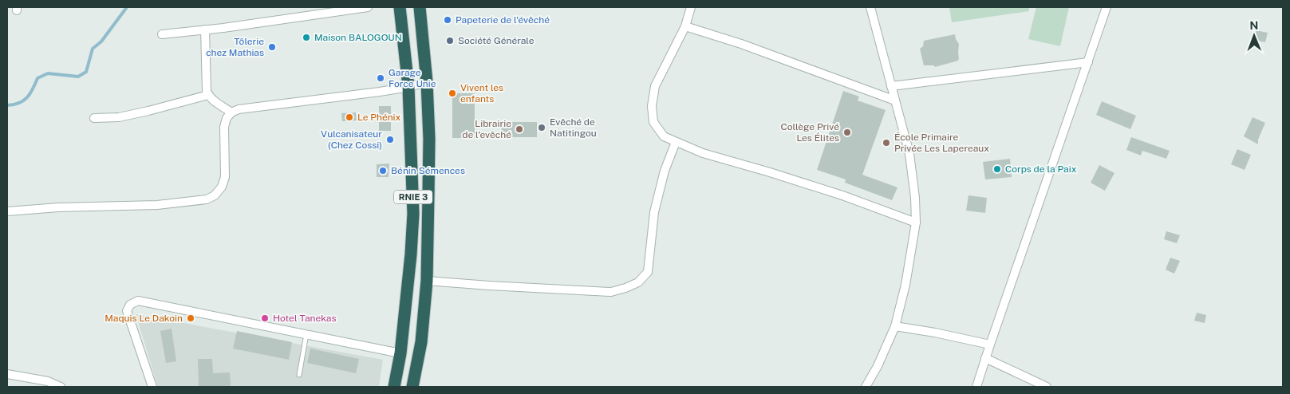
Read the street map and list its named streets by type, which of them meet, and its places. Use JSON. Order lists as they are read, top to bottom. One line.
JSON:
{"streets":{"highway":["RNIE 3"]},"places":["Papeterie de l'évêché","Maison BALOGOUN","Société Générale","Tôlerie chez Mathias","Garage Force Unie","Vivent les enfants","Le Phénix","Evêché de Natitingou","Librairie de l'evêché","Collège Privé Les Élites","Vulcanisateur (Chez Cossi)","École Primaire Privée Les Lapereaux","Corps de la Paix","Bénin Sémences","Maquis Le Dakoin","Hotel Tanekas"],"north":"top"}
